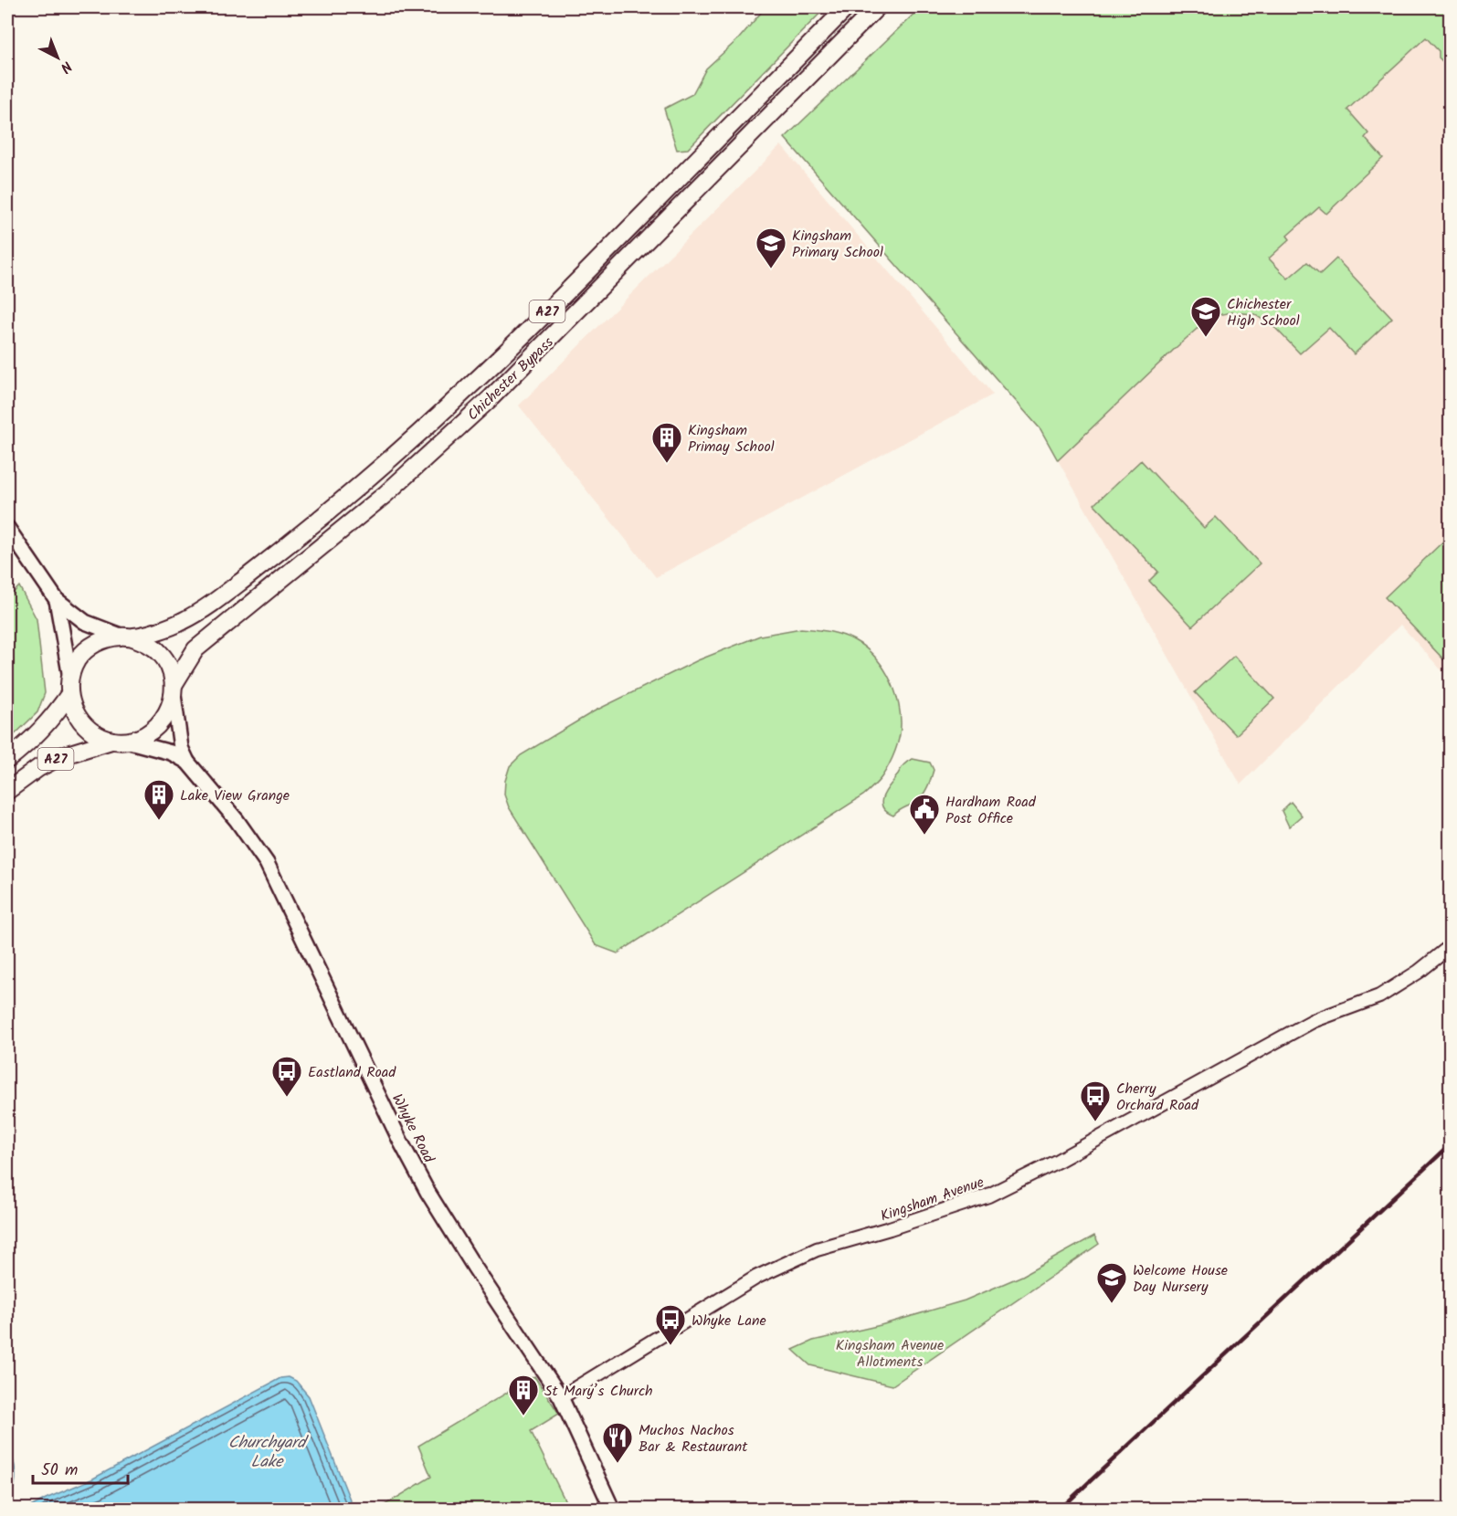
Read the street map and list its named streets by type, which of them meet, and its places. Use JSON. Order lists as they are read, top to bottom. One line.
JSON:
{"streets":{"highway":["A27","Chichester Bypass"],"main road":["Whyke Road"],"street":["Kingsham Avenue"]},"crossings":[["A27","Chichester Bypass"],["A27","Whyke Road"],["Chichester Bypass","Whyke Road"],["Whyke Road","Kingsham Avenue"]],"water":["Churchyard Lake"],"parks":["Kingsham Avenue Allotments"],"places":{"school or university":["Kingsham Primary School","Chichester High School","Welcome House Day Nursery"],"building":["Kingsham Primay School","Lake View Grange","St Mary’s Church"],"public building":["Hardham Road Post Office"],"bus stop":["Eastland Road","Cherry Orchard Road","Whyke Lane"],"restaurant":["Muchos Nachos Bar & Restaurant"]},"scale_bar":"50 m","north":"bottom right"}
